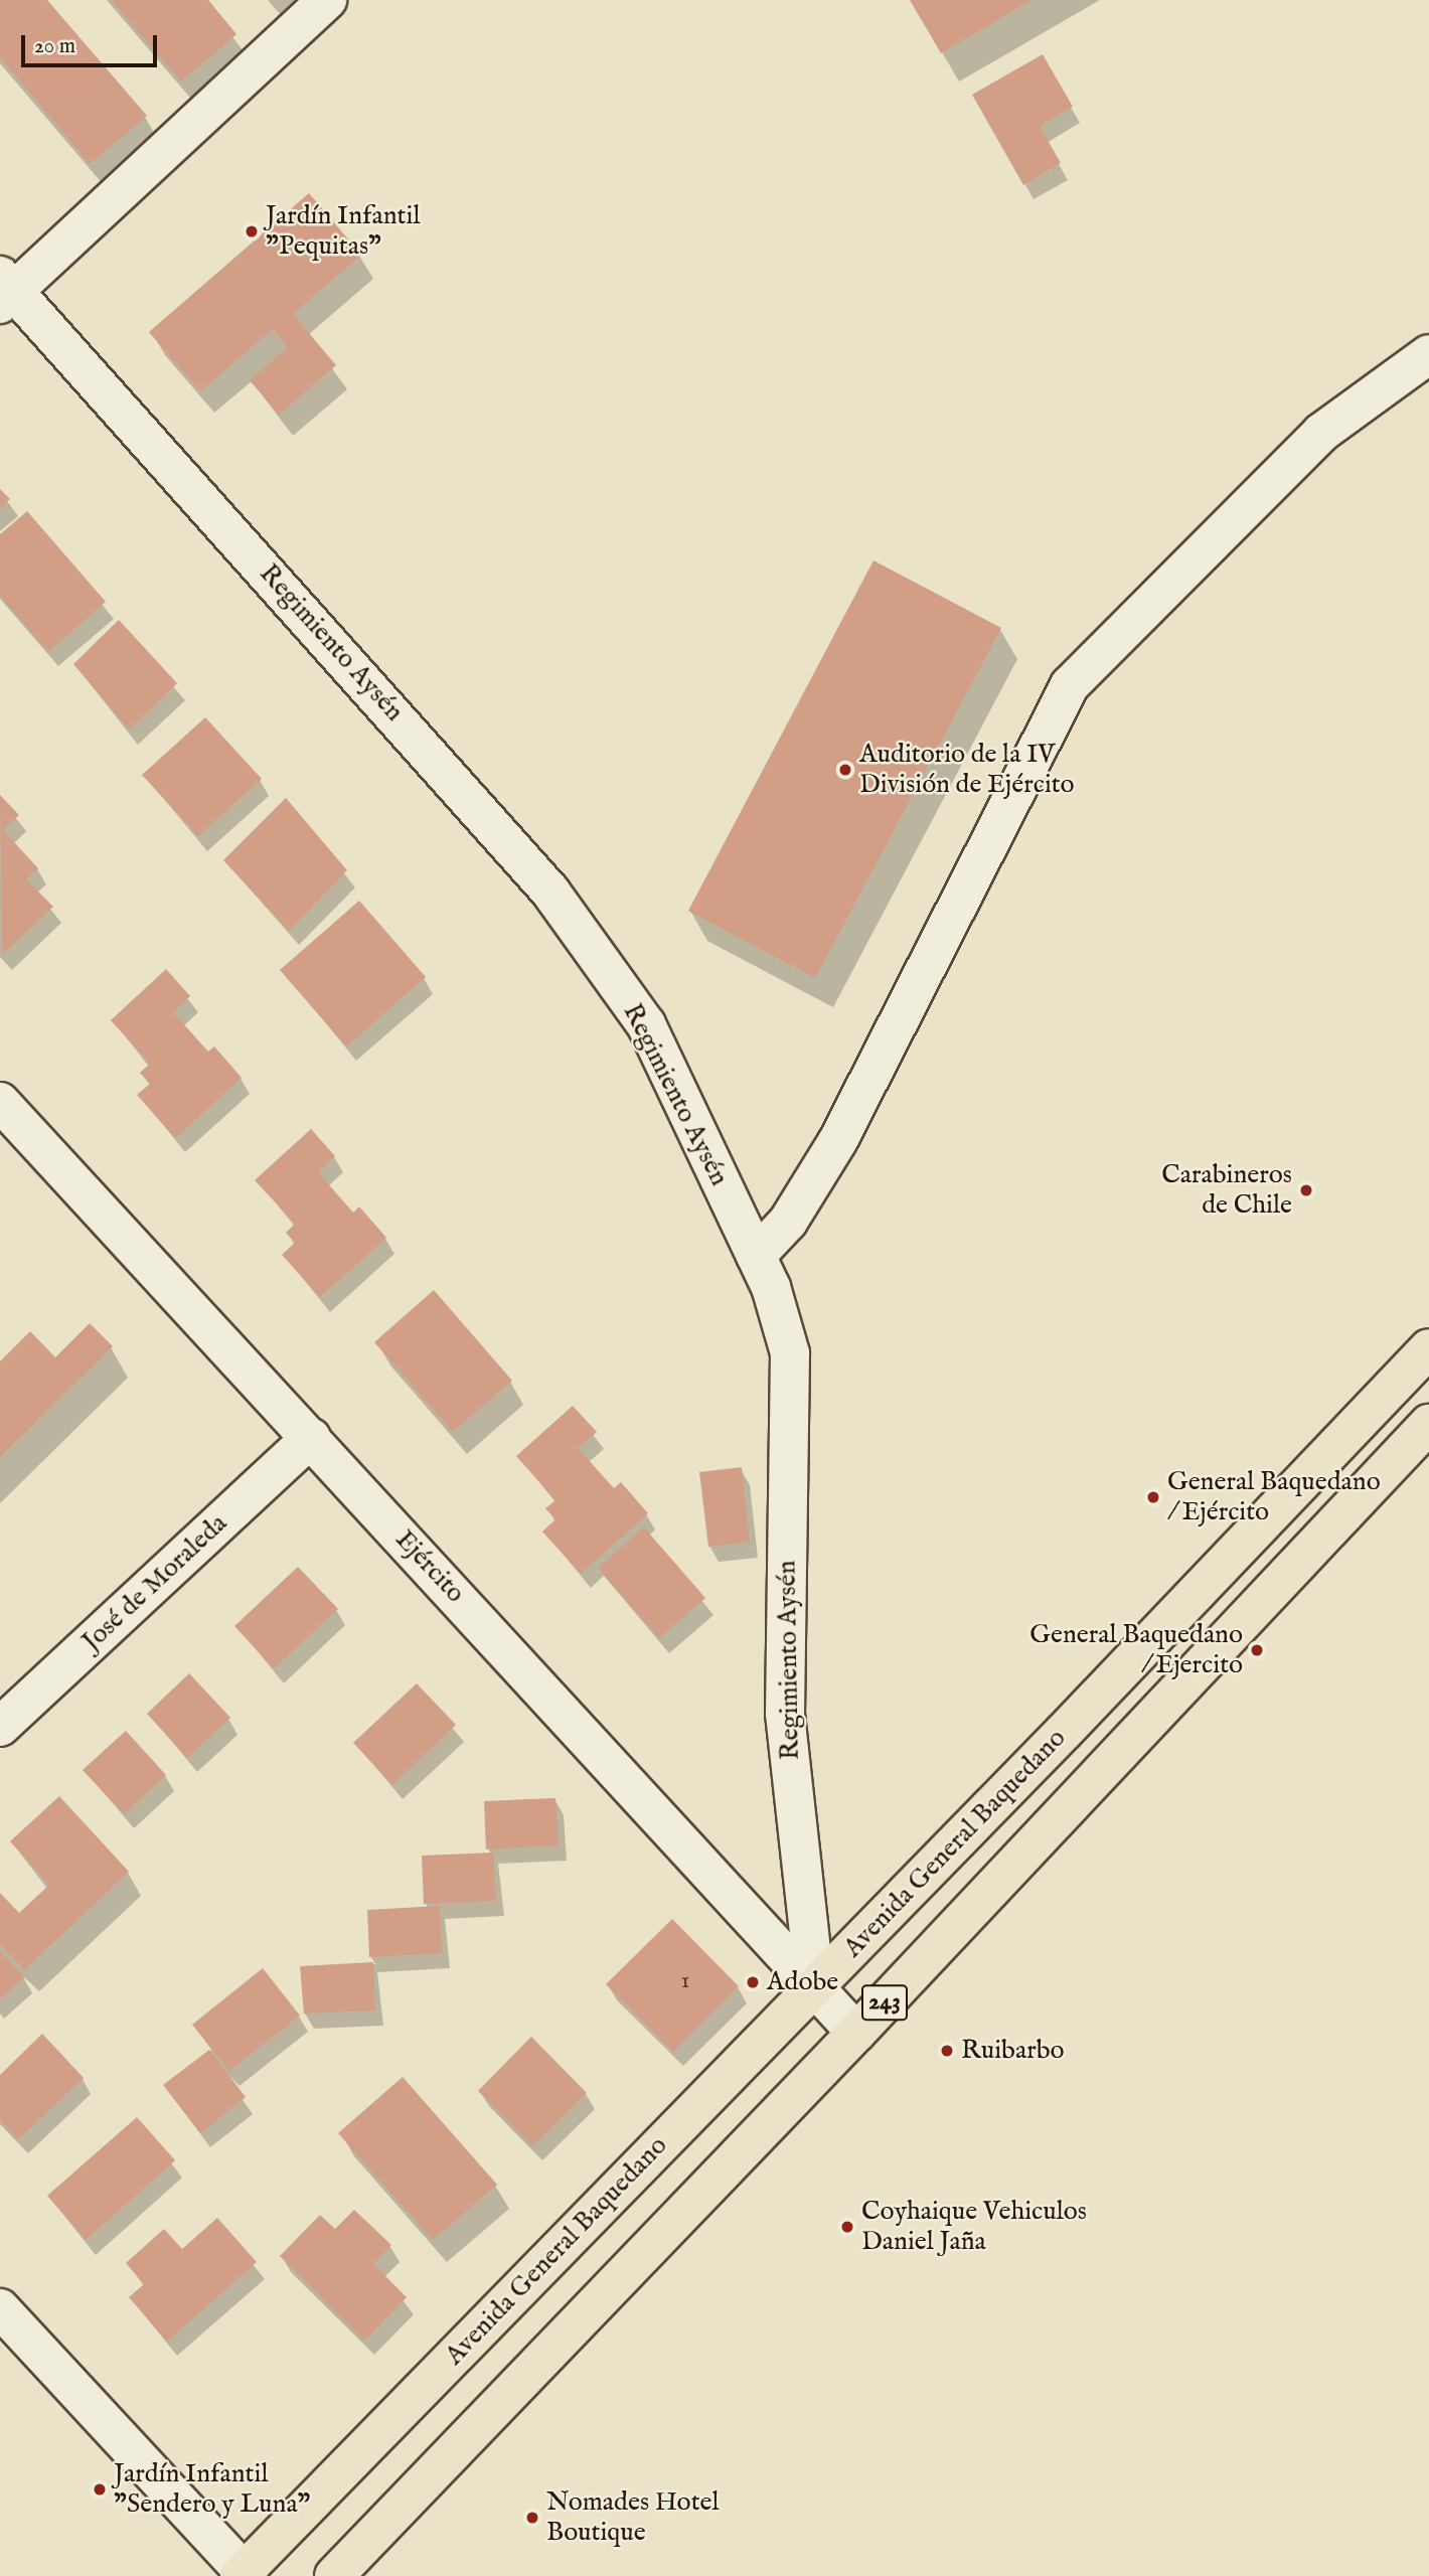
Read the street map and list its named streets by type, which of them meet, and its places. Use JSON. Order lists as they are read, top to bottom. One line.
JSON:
{"streets":{"main road":["Avenida General Baquedano","243"],"street":["Regimiento Aysén","Ejército","José de Moraleda"]},"crossings":[["Regimiento Aysén","Ejército"],["Regimiento Aysén","Avenida General Baquedano"],["Ejército","José de Moraleda"],["Ejército","Avenida General Baquedano"]],"places":["Jardín Infantil \"Pequitas\"","Auditorio de la IV División de Ejército","Carabineros de Chile","General Baquedano / Ejército","General Baquedano / Ejercito","Adobe","Ruibarbo","Coyhaique Vehiculos Daniel Jaña","Jardín Infantil \"Sendero y Luna\"","Nomades Hotel Boutique"],"house_numbers":["1"],"scale_bar":"20 m"}
